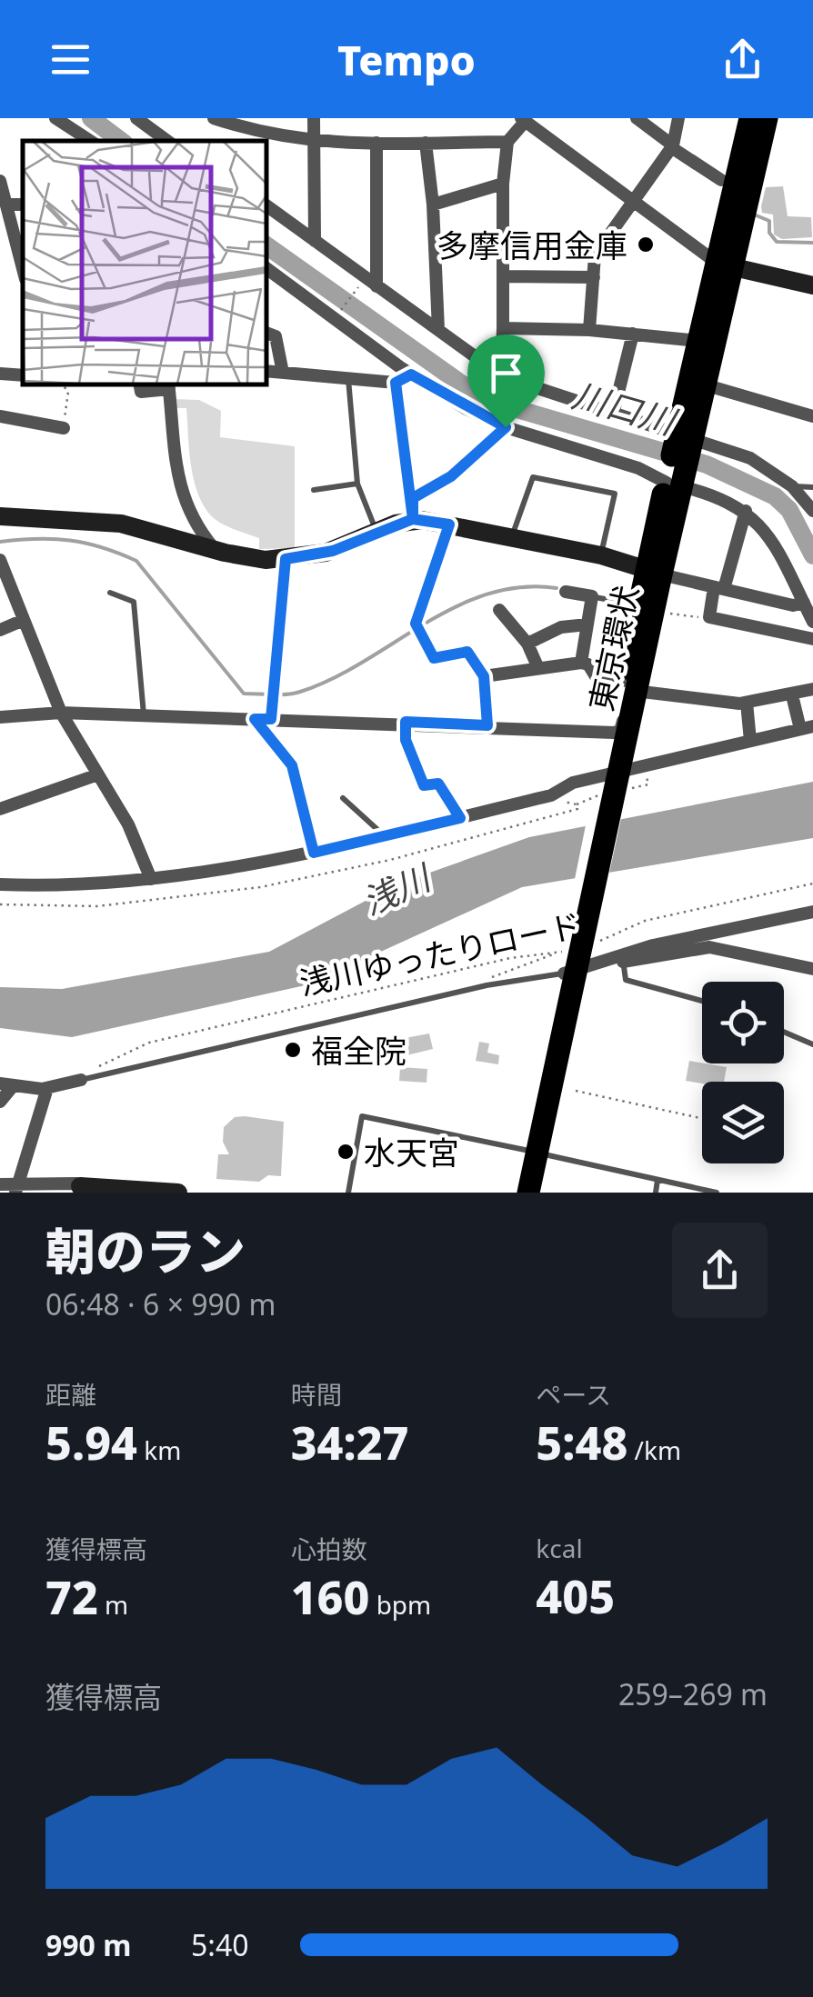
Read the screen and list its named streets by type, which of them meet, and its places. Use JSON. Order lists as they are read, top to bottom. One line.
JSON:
{"streets":{"highway":["東京環状"],"path":["浅川ゆったりロード"]},"crossings":[["東京環状","浅川ゆったりロード"]],"water":["川口川","浅川"],"places":["多摩信用金庫","福全院","水天宮"],"page":{"header":"Tempo","heading":["朝のラン","06:48 · 6 × 990 m"],"stats":[["距離","5.94 km"],["時間","34:27"],["ペース","5:48 /km"],["獲得標高","72 m"],["心拍数","160 bpm"],["kcal","405"]],"chart":["獲得標高","259–269 m"],"list":[{"name":"990 m","note":"5:40"}]}}
